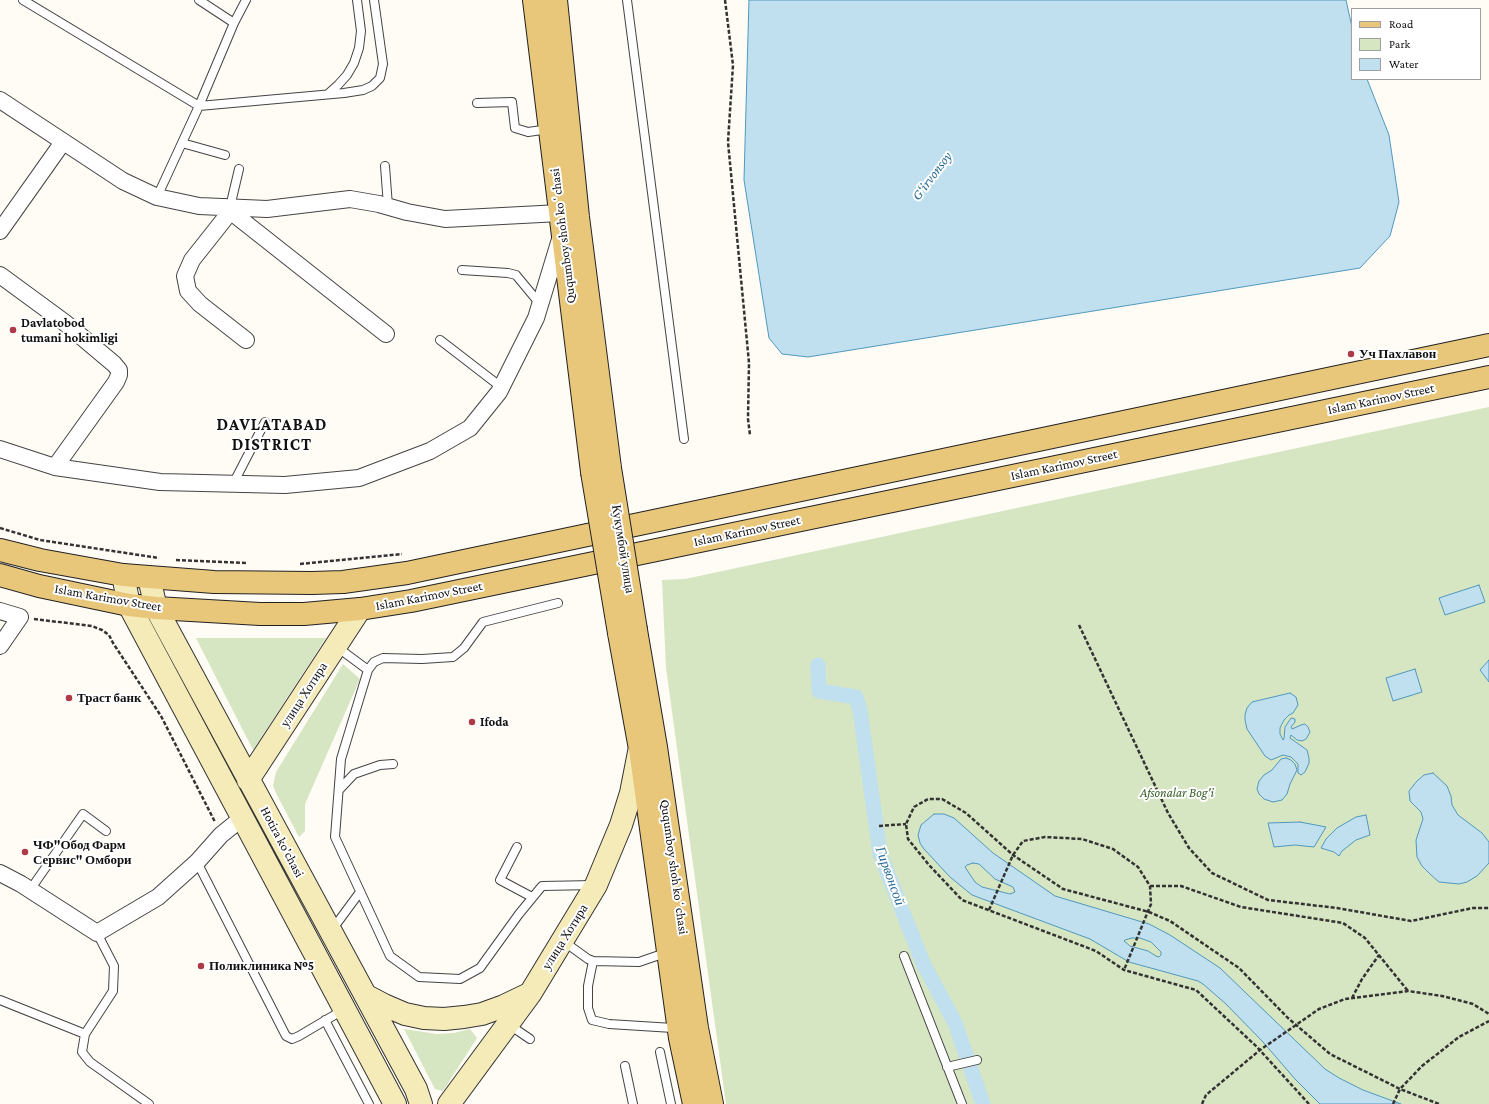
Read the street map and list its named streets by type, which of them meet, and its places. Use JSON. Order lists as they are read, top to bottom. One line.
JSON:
{"streets":{"main road":["Ququmboy shoh koʻchasi","Islam Karimov Street","Кукумбой улица","улица Хотира","Hotira ko'chasi"]},"crossings":[["Ququmboy shoh koʻchasi","Кукумбой улица"],["Ququmboy shoh koʻchasi","улица Хотира"],["Islam Karimov Street","улица Хотира"],["Islam Karimov Street","Hotira ko'chasi"],["улица Хотира","Hotira ko'chasi"]],"districts":["DAVLATABAD DISTRICT"],"water":["G‘irvonsoy","Гирвонсой"],"parks":["Afsonalar Bog'i"],"places":["Davlatobod tumani hokimligi","Уч Пахлавон","Траст банк","Ifoda","ЧФ\"Обод Фарм Сервис\" Омбори","Поликлиника №5"],"legend":["Road","Park","Water"]}
